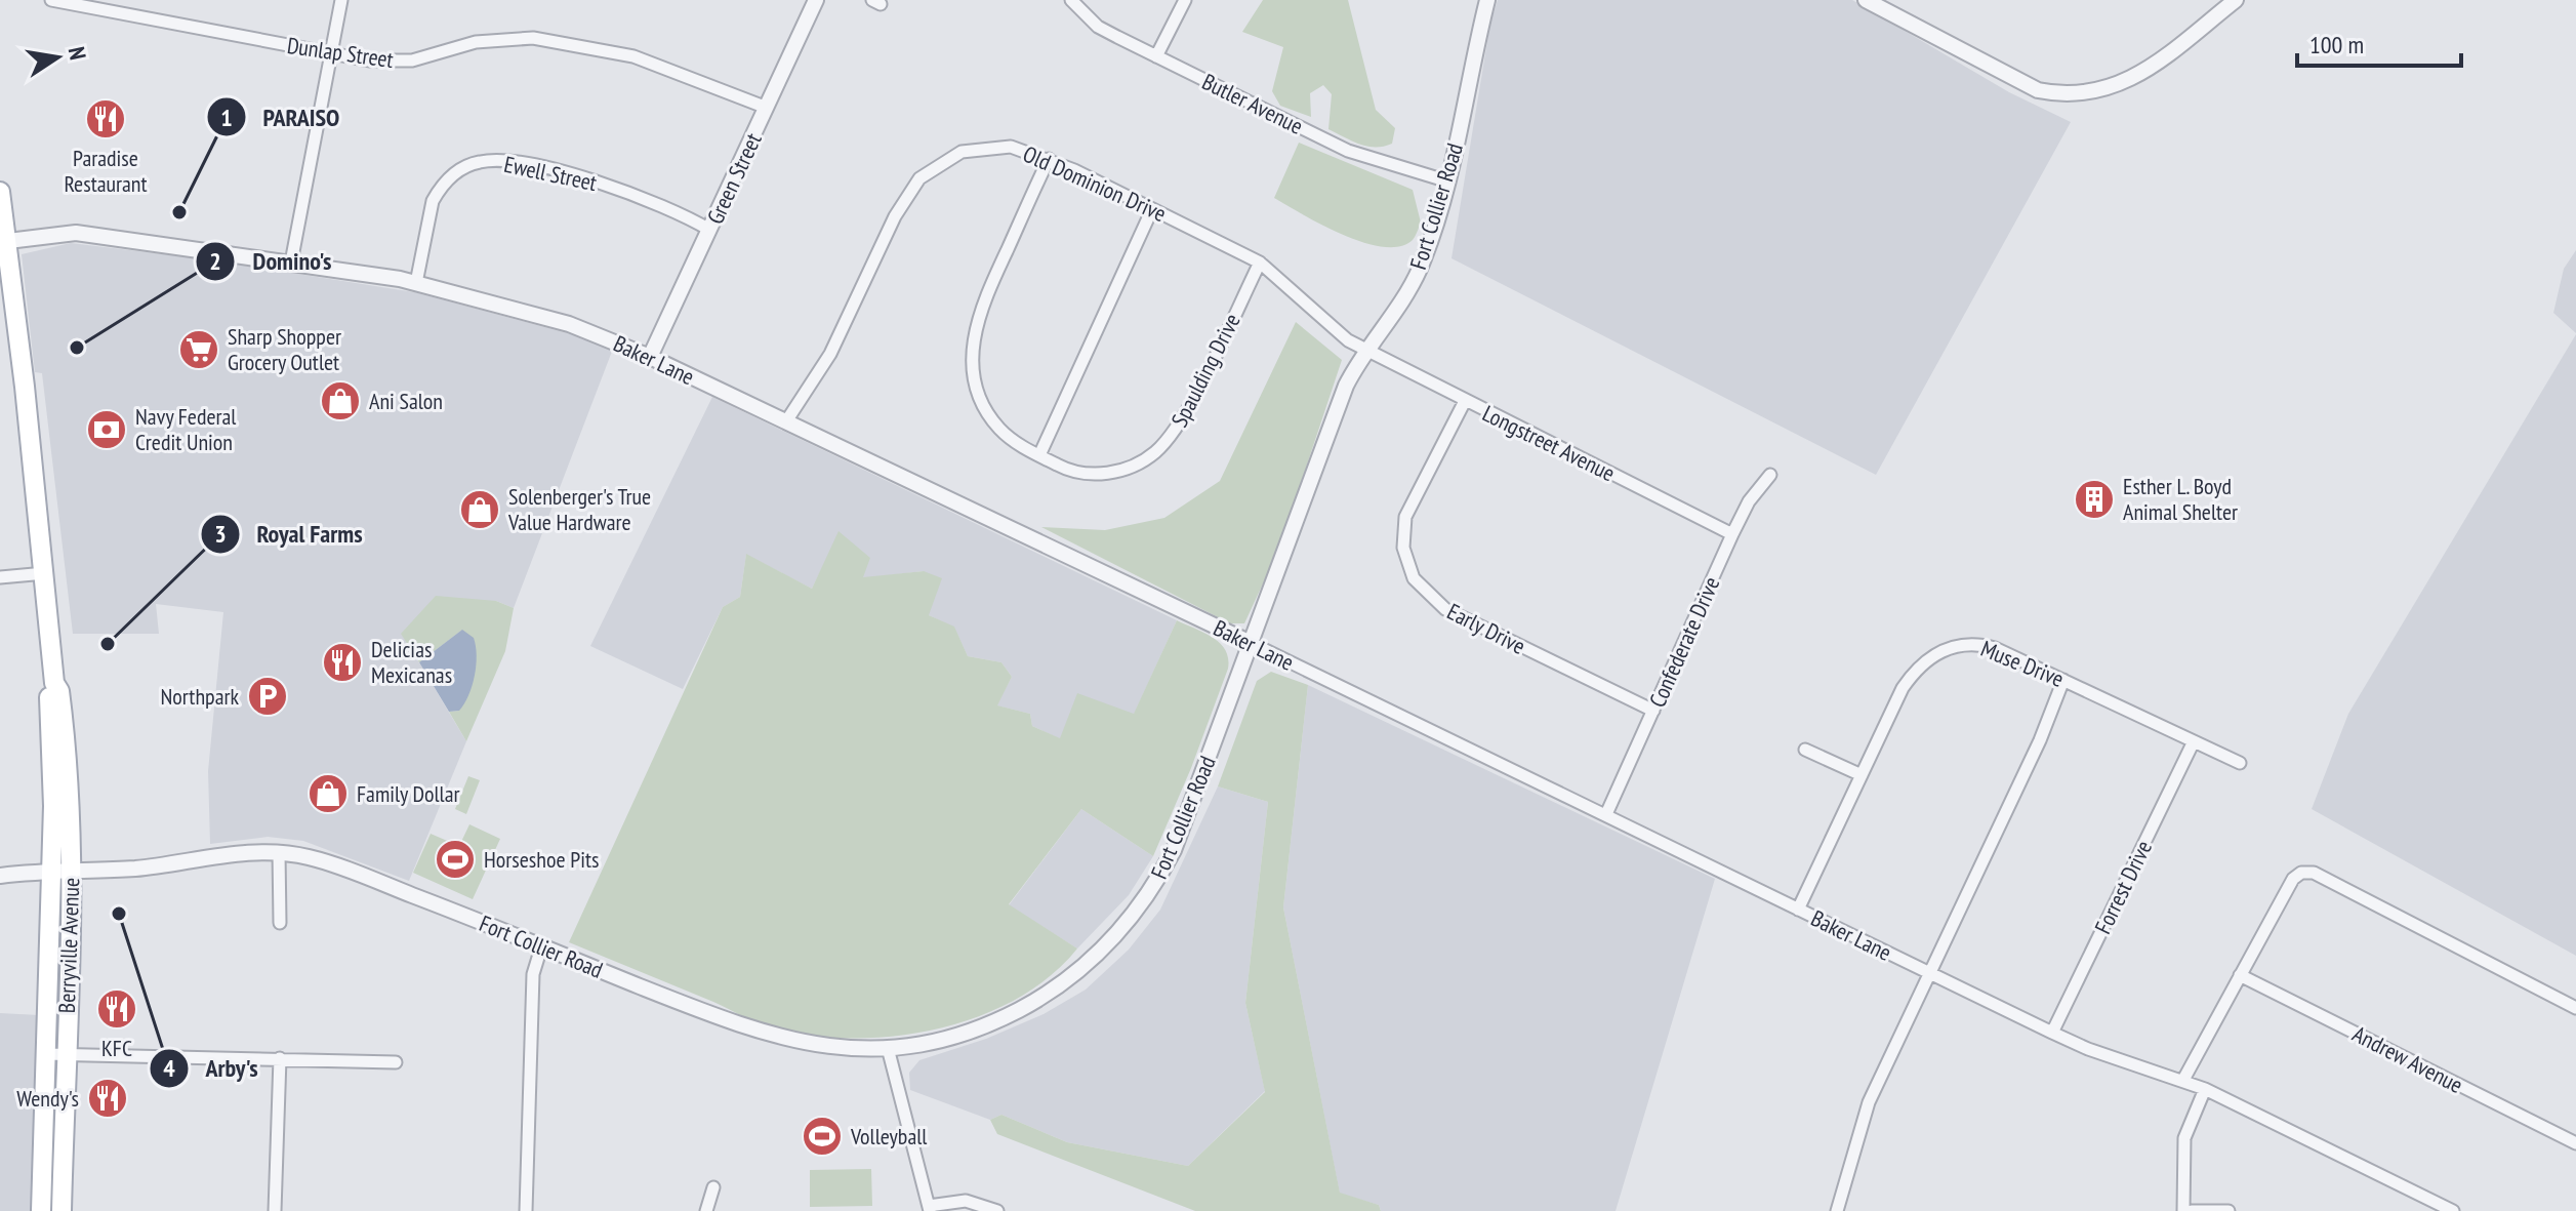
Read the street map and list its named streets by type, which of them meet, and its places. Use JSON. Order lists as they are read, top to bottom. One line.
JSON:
{"streets":{"main road":["Berryville Avenue"],"street":["Dunlap Street","Butler Avenue","Ewell Street","Green Street","Old Dominion Drive","Fort Collier Road","Baker Lane","Spaulding Drive","Longstreet Avenue","Early Drive","Confederate Drive","Muse Drive","Forrest Drive","Andrew Avenue"]},"crossings":[["Dunlap Street","Green Street"],["Butler Avenue","Fort Collier Road"],["Ewell Street","Green Street"],["Ewell Street","Baker Lane"],["Green Street","Baker Lane"],["Old Dominion Drive","Fort Collier Road"],["Old Dominion Drive","Baker Lane"],["Old Dominion Drive","Spaulding Drive"],["Old Dominion Drive","Longstreet Avenue"],["Fort Collier Road","Baker Lane"],["Fort Collier Road","Longstreet Avenue"],["Fort Collier Road","Berryville Avenue"],["Baker Lane","Confederate Drive"],["Baker Lane","Muse Drive"],["Baker Lane","Forrest Drive"],["Baker Lane","Berryville Avenue"],["Longstreet Avenue","Early Drive"],["Longstreet Avenue","Confederate Drive"],["Early Drive","Confederate Drive"],["Muse Drive","Forrest Drive"]],"places":{"restaurant":["Paradise Restaurant","Delicias Mexicanas","KFC","Wendy's"],"other":["PARAISO","Domino's","Royal Farms","Arby's"],"supermarket":["Sharp Shopper Grocery Outlet"],"shop":["Ani Salon","Solenberger's True Value Hardware","Family Dollar"],"bank":["Navy Federal Credit Union"],"building":["Esther L. Boyd Animal Shelter"],"parking":["Northpark"],"sports":["Horseshoe Pits","Volleyball"]},"scale_bar":"100 m","north":"right"}
